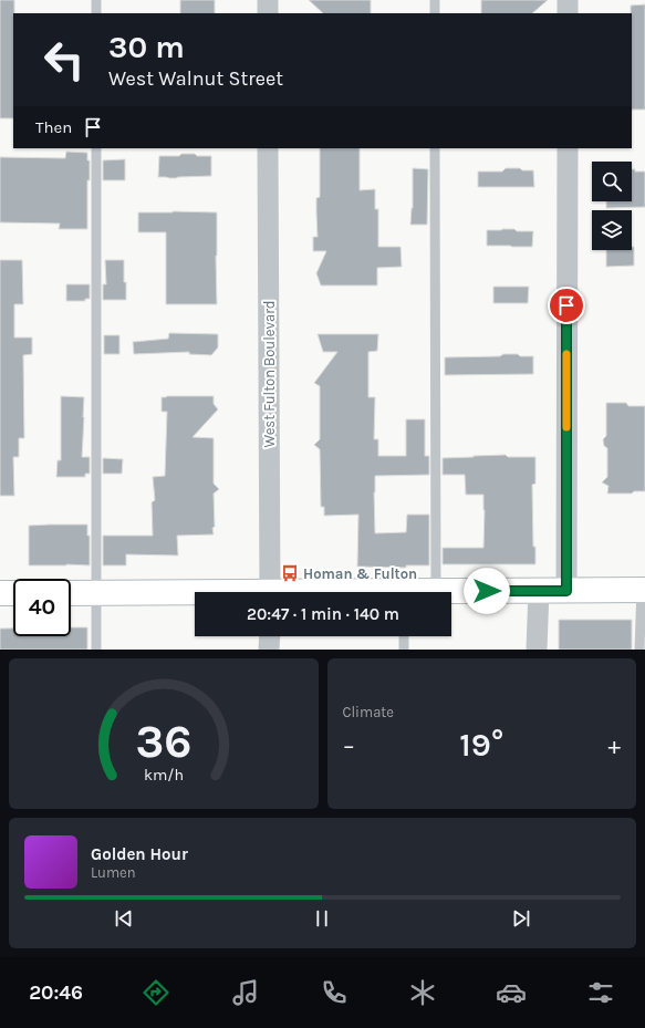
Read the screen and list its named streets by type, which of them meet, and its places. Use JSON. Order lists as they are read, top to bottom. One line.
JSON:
{"streets":{"street":["West Fulton Boulevard"]},"places":{"bus stop":["Homan & Fulton"]},"page":{"turn":["30 m","West Walnut Street"],"then":"Then","limit":"40","trip":"20:47 · 1 min · 140 m","tile":"Climate","heat":["−","19°","+"],"song":["Golden Hour","Lumen"],"tabs":"20:46","gauge":["36","km/h"]}}
